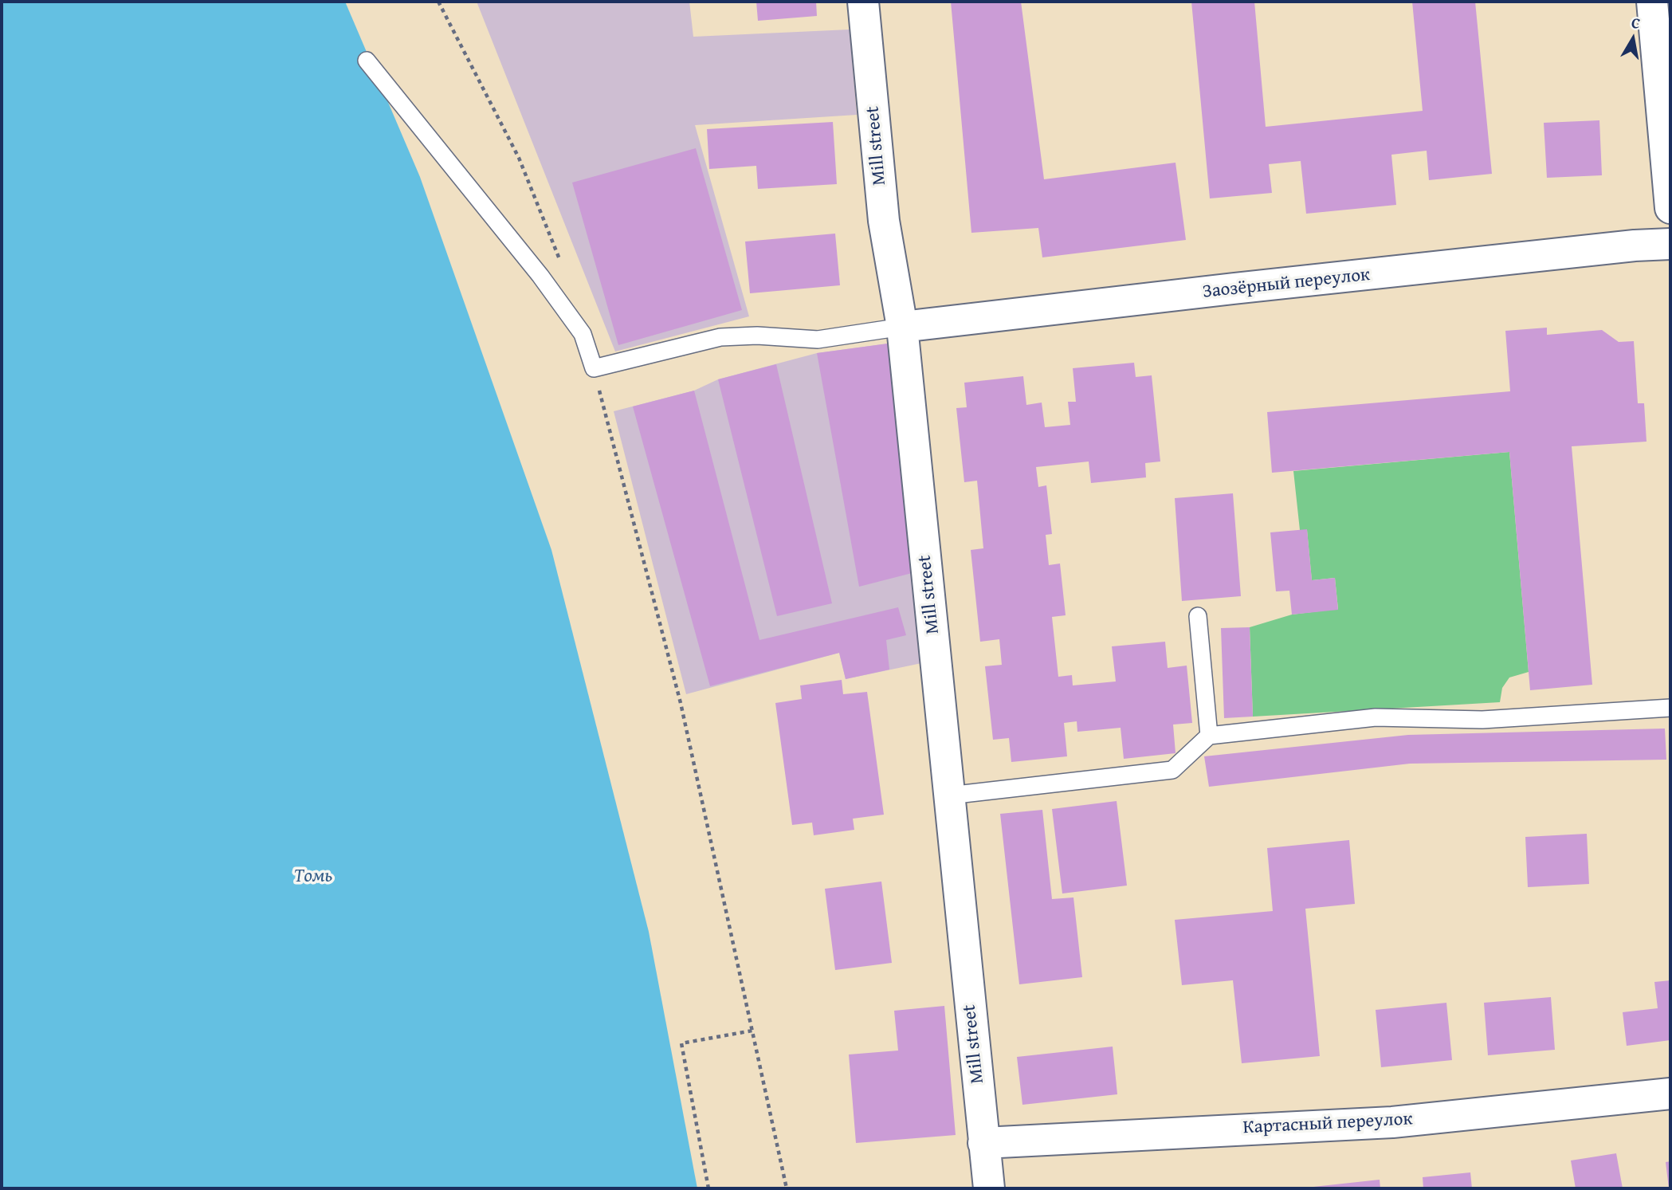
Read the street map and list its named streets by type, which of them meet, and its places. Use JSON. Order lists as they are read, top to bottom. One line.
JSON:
{"streets":{"street":["Mill street","Заозёрный переулок","Картасный переулок"]},"crossings":[["Mill street","Заозёрный переулок"],["Mill street","Картасный переулок"]],"water":["Томь"],"north":"top"}
